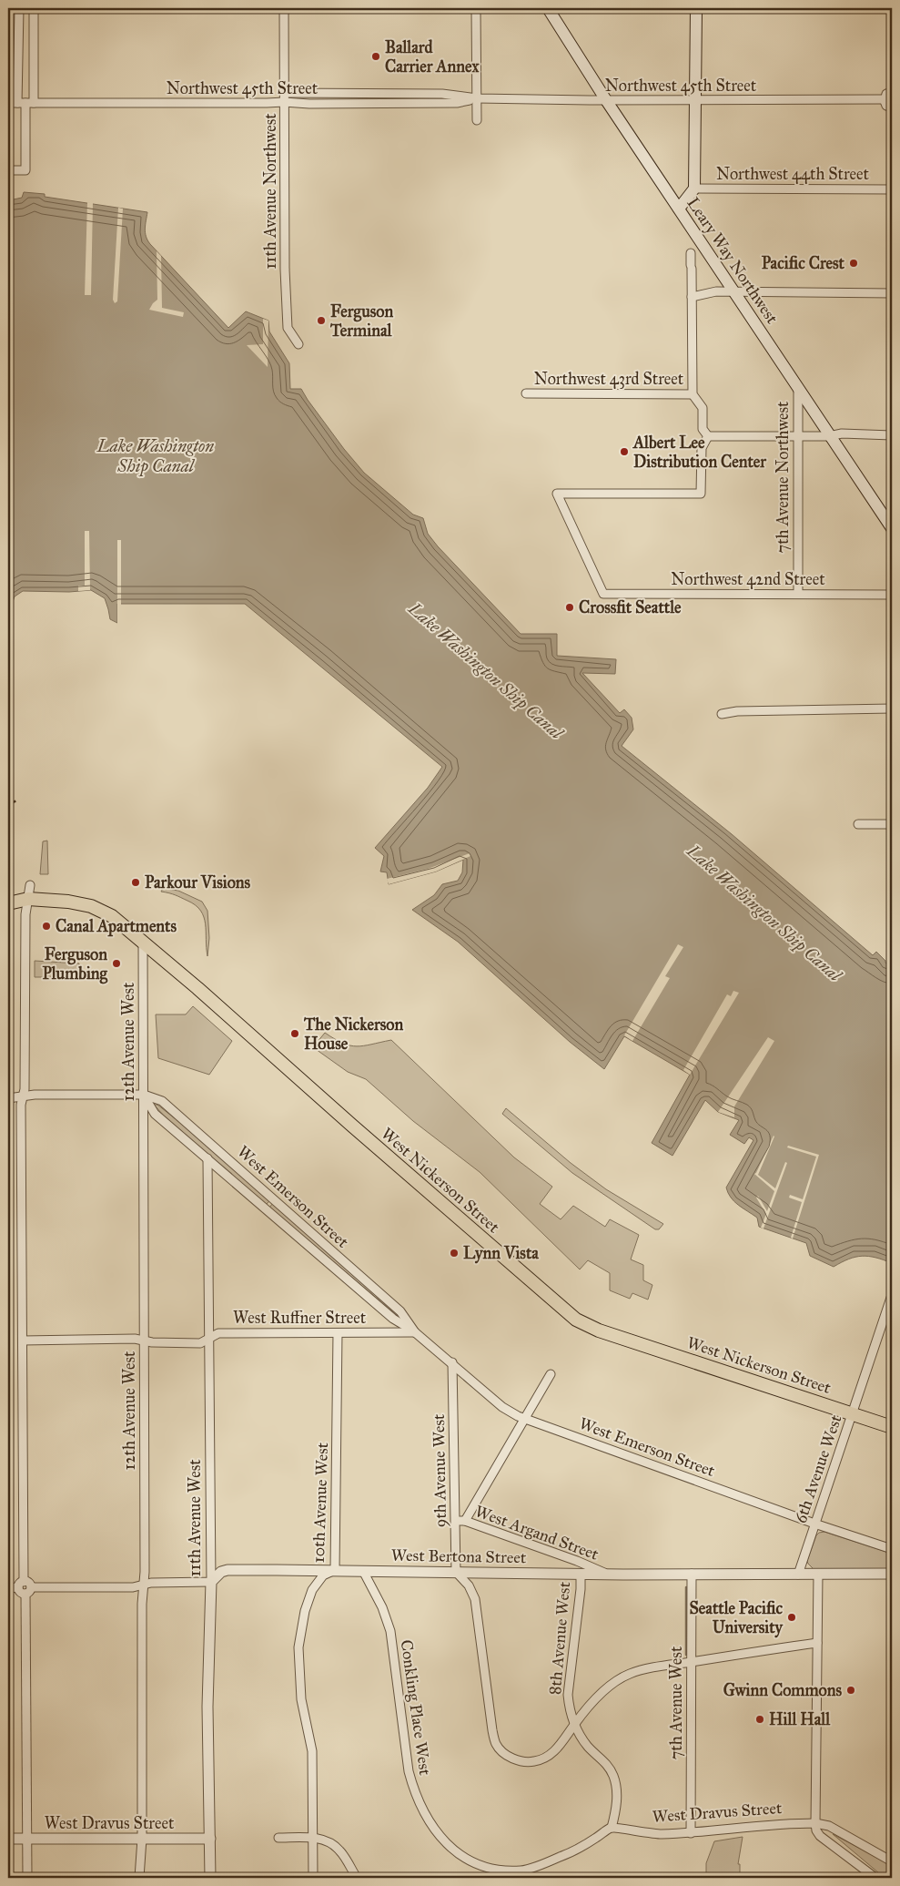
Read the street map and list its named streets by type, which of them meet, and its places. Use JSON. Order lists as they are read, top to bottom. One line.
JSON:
{"streets":{"main road":["Leary Way Northwest","West Nickerson Street"],"street":["Northwest 45th Street","Northwest 44th Street","11th Avenue Northwest","Northwest 43rd Street","7th Avenue Northwest","Northwest 42nd Street","12th Avenue West","West Emerson Street","West Ruffner Street","6th Avenue West","9th Avenue West","10th Avenue West","11th Avenue West","West Argand Street","West Bertona Street","8th Avenue West","7th Avenue West","Conkling Place West","West Dravus Street"]},"crossings":[["Northwest 45th Street","11th Avenue Northwest"],["Northwest 45th Street","Leary Way Northwest"],["Leary Way Northwest","7th Avenue Northwest"],["7th Avenue Northwest","Northwest 42nd Street"],["12th Avenue West","West Nickerson Street"],["12th Avenue West","West Emerson Street"],["12th Avenue West","West Ruffner Street"],["12th Avenue West","West Dravus Street"],["West Nickerson Street","6th Avenue West"],["West Emerson Street","West Ruffner Street"],["West Emerson Street","6th Avenue West"],["West Emerson Street","9th Avenue West"],["West Emerson Street","11th Avenue West"],["West Ruffner Street","10th Avenue West"],["West Ruffner Street","11th Avenue West"],["6th Avenue West","West Bertona Street"],["9th Avenue West","West Argand Street"],["9th Avenue West","West Bertona Street"],["10th Avenue West","West Bertona Street"],["11th Avenue West","West Bertona Street"],["11th Avenue West","West Dravus Street"],["West Argand Street","West Bertona Street"],["West Bertona Street","8th Avenue West"],["West Bertona Street","7th Avenue West"],["West Bertona Street","Conkling Place West"],["8th Avenue West","West Dravus Street"],["7th Avenue West","West Dravus Street"]],"water":["Lake Washington Ship Canal"],"places":["Ballard Carrier Annex","Pacific Crest","Ferguson Terminal","Albert Lee Distribution Center","Crossfit Seattle","Parkour Visions","Canal Apartments","Ferguson Plumbing","The Nickerson House","Lynn Vista","Seattle Pacific University","Gwinn Commons","Hill Hall"]}
